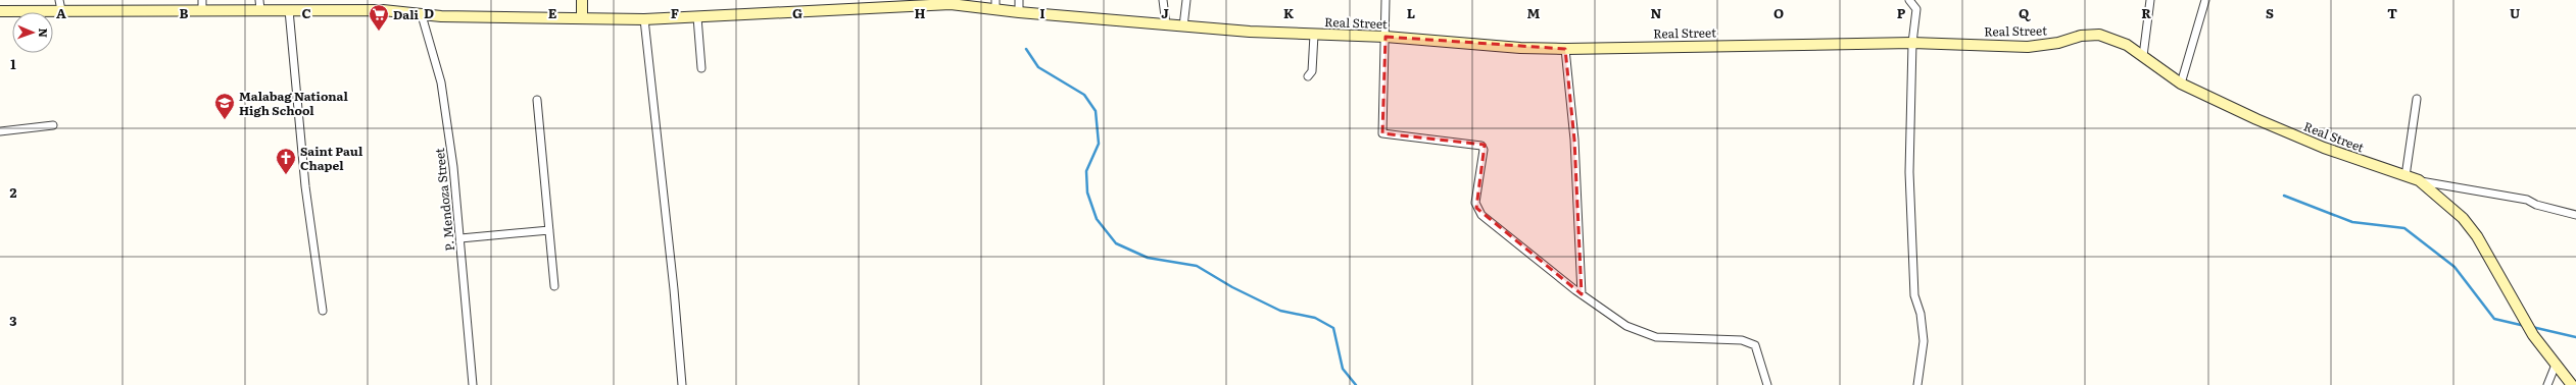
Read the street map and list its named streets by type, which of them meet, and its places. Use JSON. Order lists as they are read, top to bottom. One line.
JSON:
{"streets":{"street":["Real Street","P. Mendoza Street"]},"crossings":[["Real Street","P. Mendoza Street"]],"places":{"supermarket":["Dali"],"school or university":["Malabag National High School"],"church":["Saint Paul Chapel"]},"north":"right","grid":{"columns":["A","B","C","D","E","F","G","H","I","J","K","L","M","N","O","P","Q","R","S","T","U"],"rows":["1","2","3"]}}
